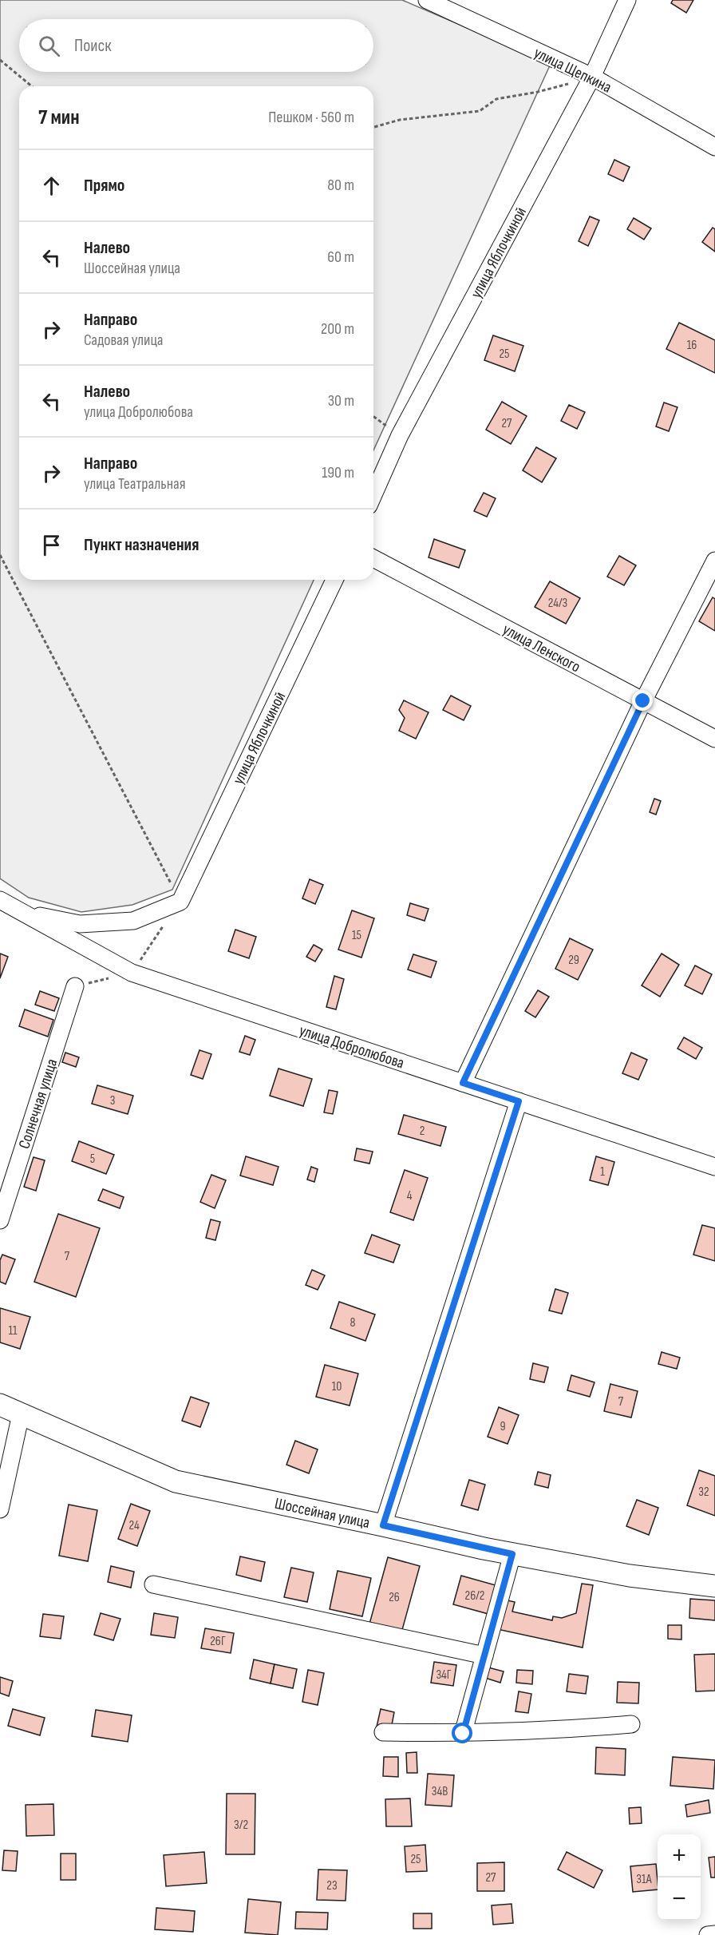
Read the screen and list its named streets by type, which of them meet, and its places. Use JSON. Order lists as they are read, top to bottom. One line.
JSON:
{"streets":{"main road":["Шоссейная улица"],"street":["улица Щепкина","улица Яблочкиной","улица Ленского","улица Добролюбова","Солнечная улица"]},"crossings":[["улица Щепкина","улица Яблочкиной"]],"house_numbers":["16","25","27","24/3","15","29","3","2","5","1","4","7","8","11","10","7","9","32","24","26/2","26","26Г","34Г","34В","3/2","25","27","31А","23"],"page":{"search":"Поиск","heading":["7 мин","Пешком · 560 m"],"list":[["Прямо","80 m"],["Налево","Шоссейная улица","60 m"],["Направо","Садовая улица","200 m"],["Налево","улица Добролюбова","30 m"],["Направо","улица Театральная","190 m"],"Пункт назначения"],"map_buttons":["+","−"]}}
